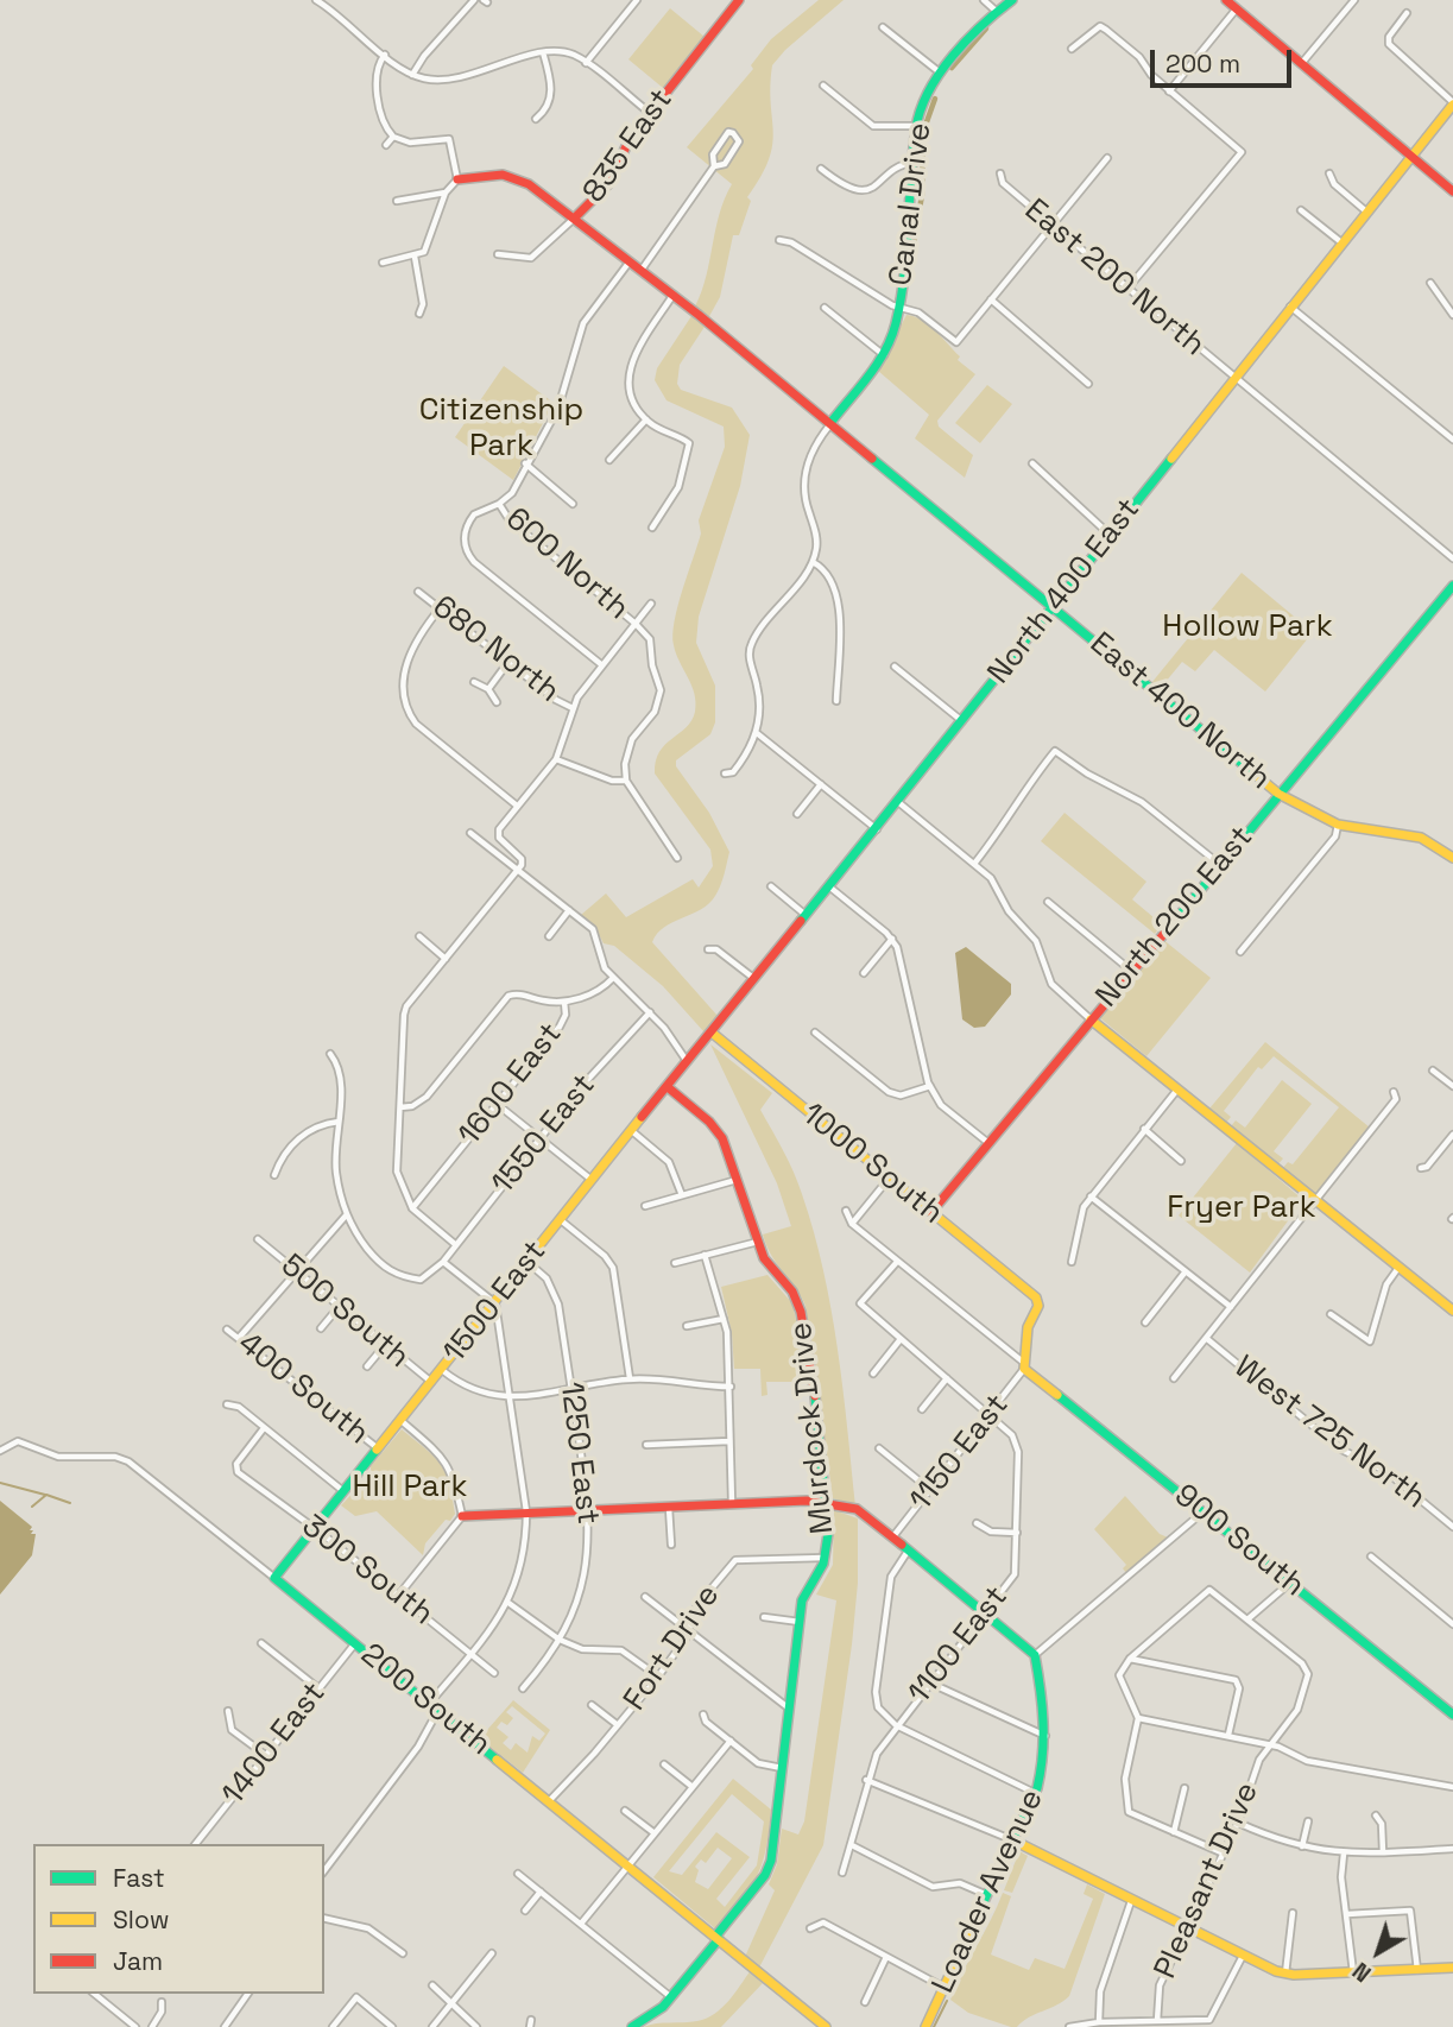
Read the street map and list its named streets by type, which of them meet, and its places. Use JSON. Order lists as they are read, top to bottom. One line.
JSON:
{"streets":{"street":["835 East","Canal Drive","East 200 North","600 North","North 400 East","680 North","East 400 North","North 200 East","1600 East","1550 East","1000 South","1500 East","500 South","400 South","Murdock Drive","West 725 North","1250 East","1150 East","900 South","300 South","1100 East","Fort Drive","200 South","1400 East","Pleasant Drive","Loader Avenue"]},"crossings":[["835 East","East 400 North"],["Canal Drive","East 400 North"],["East 200 North","North 400 East"],["North 400 East","East 400 North"],["North 400 East","1000 South"],["North 400 East","1500 East"],["East 400 North","North 200 East"],["North 200 East","1000 South"],["1000 South","1500 East"],["1000 South","1150 East"],["1000 South","900 South"],["1500 East","500 South"],["1500 East","400 South"],["1500 East","Murdock Drive"],["1500 East","1250 East"],["1500 East","300 South"],["1500 East","200 South"],["Murdock Drive","Fort Drive"],["Murdock Drive","200 South"],["1150 East","900 South"],["1150 East","1100 East"],["900 South","1100 East"],["Fort Drive","200 South"],["200 South","1400 East"]],"parks":["Citizenship Park","Hollow Park","Fryer Park","Hill Park"],"legend":["Fast","Slow","Jam"],"scale_bar":"200 m","north":"bottom left"}
